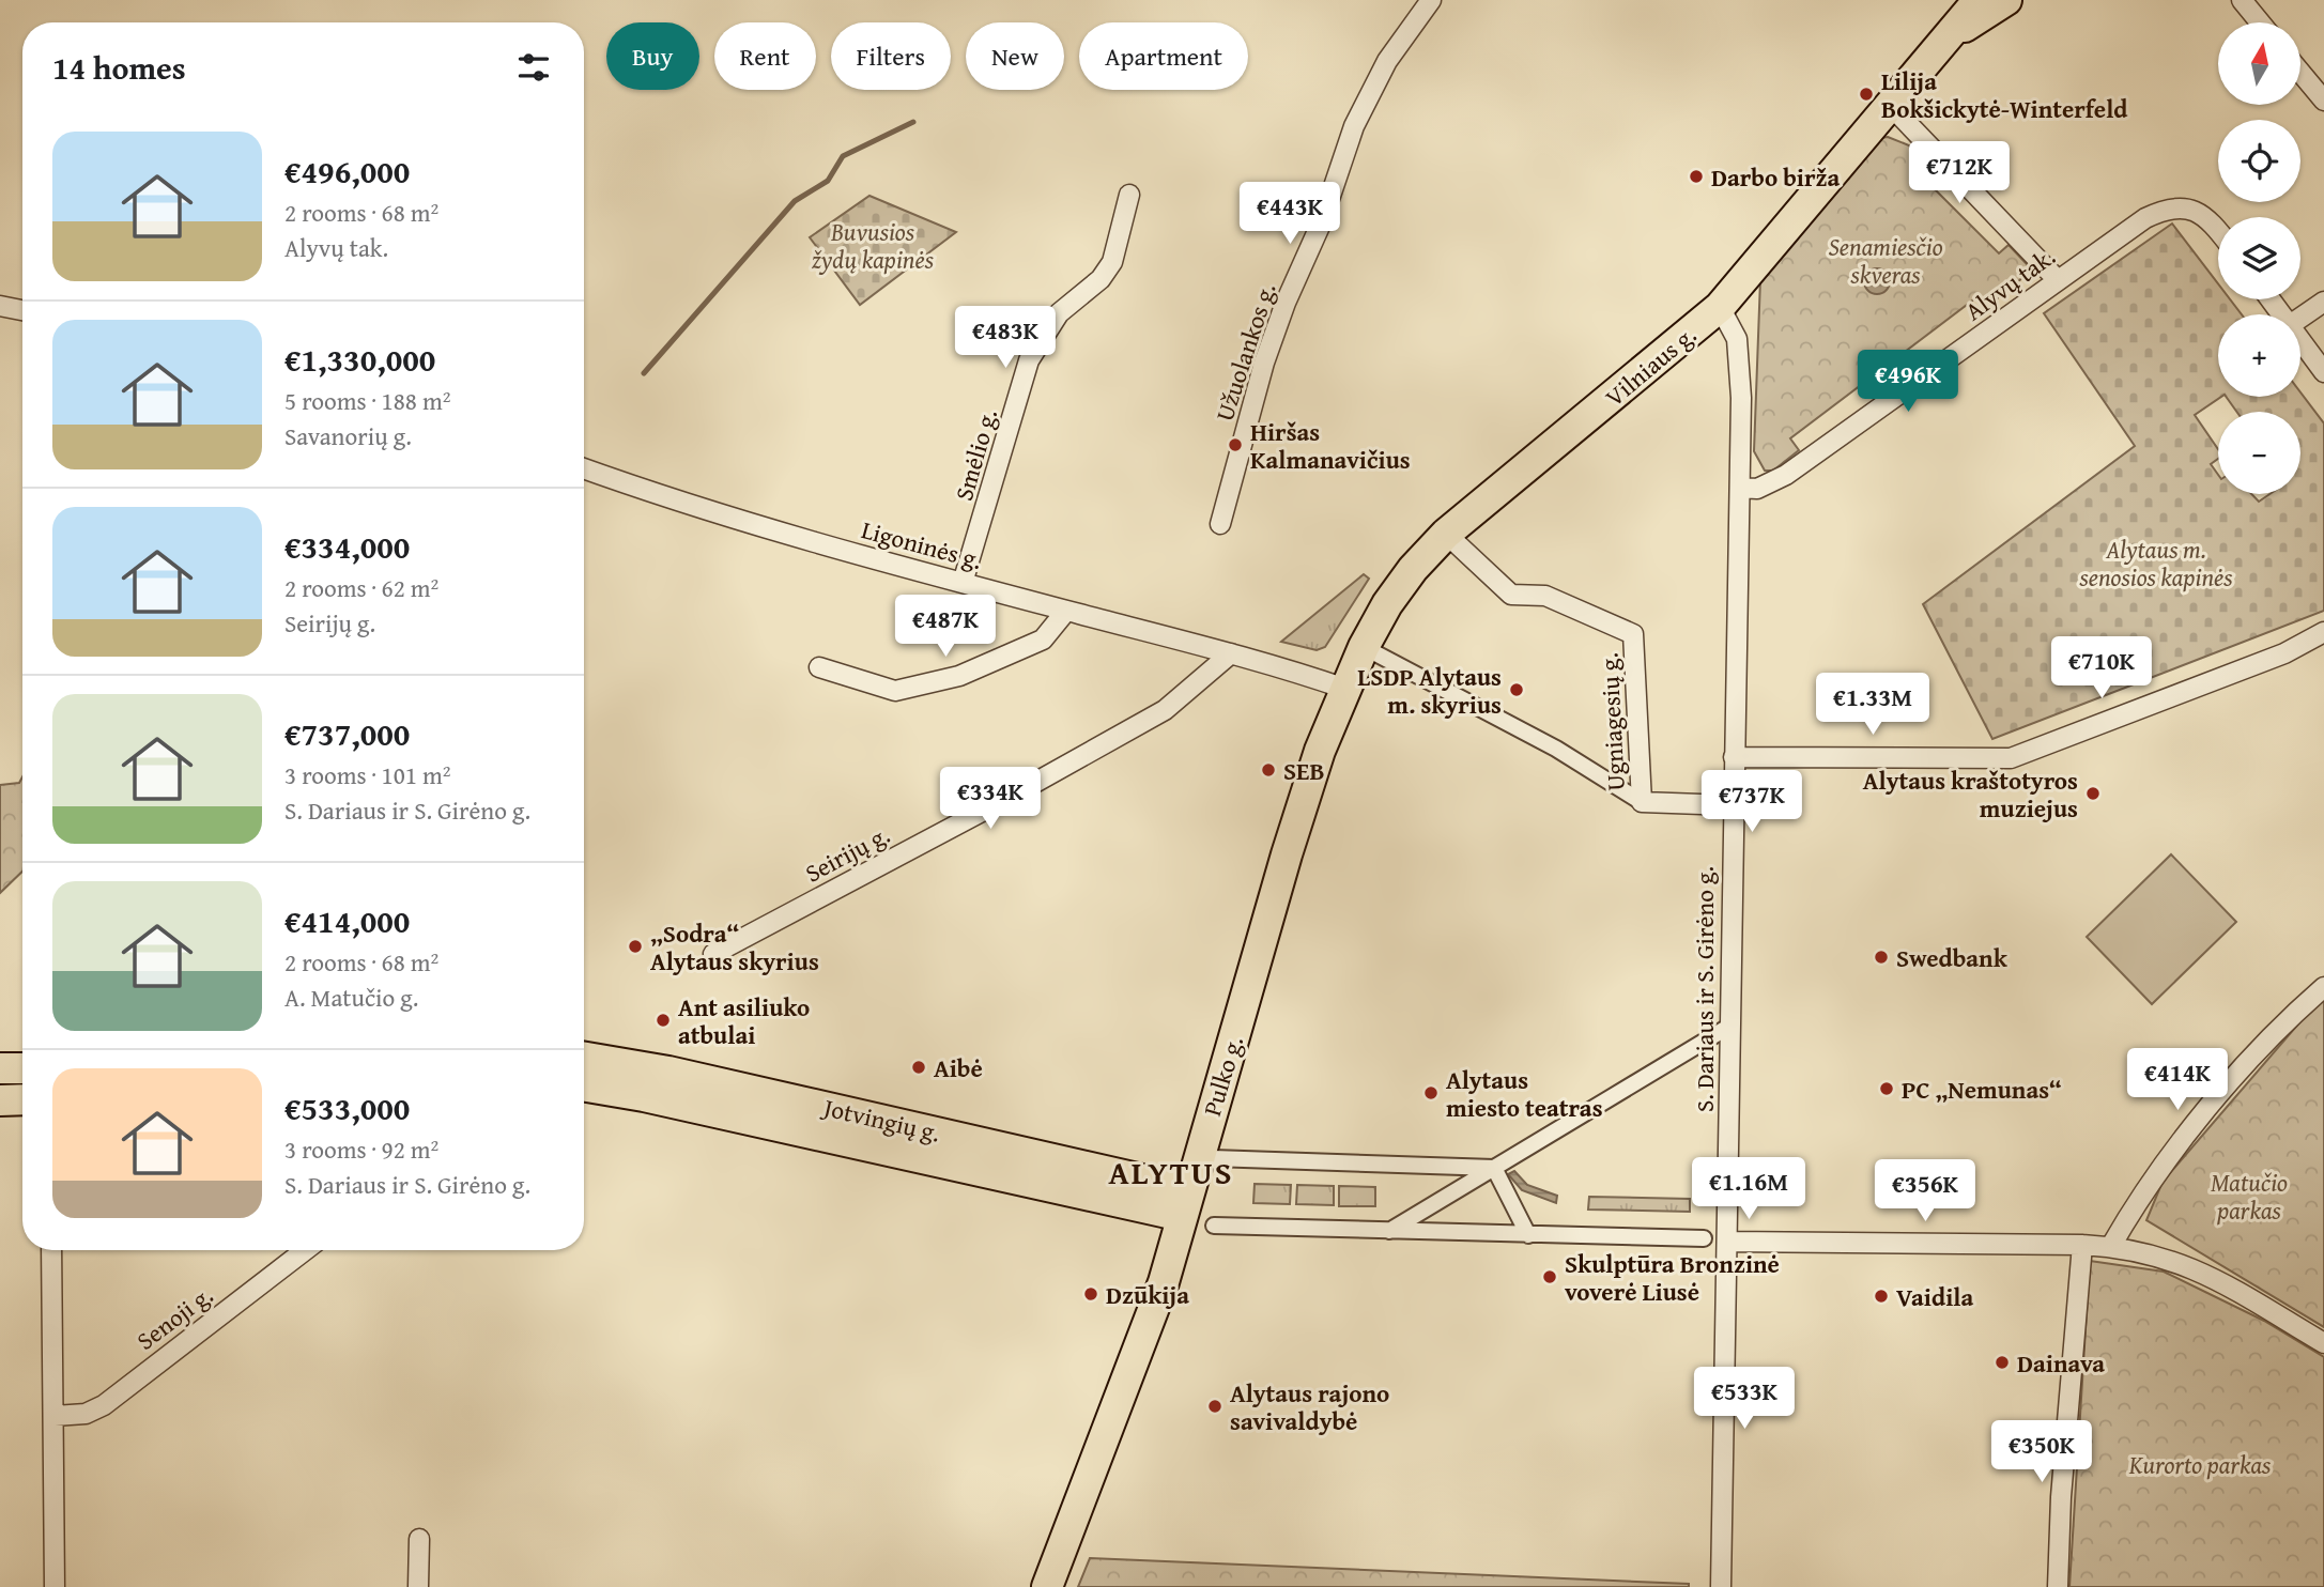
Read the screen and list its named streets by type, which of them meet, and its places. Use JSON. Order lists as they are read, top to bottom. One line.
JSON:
{"streets":{"main road":["Vilniaus g.","Pulko g.","Jotvingių g."],"street":["Alyvų tak.","Užuolankos g.","Smėlio g.","Ligoninės g.","Ugniagesių g.","Seirijų g.","S. Dariaus ir S. Girėno g.","Senoji g."]},"crossings":[["Alyvų tak.","S. Dariaus ir S. Girėno g."],["Vilniaus g.","Ligoninės g."],["Vilniaus g.","Ugniagesių g."],["Vilniaus g.","S. Dariaus ir S. Girėno g."],["Vilniaus g.","Pulko g."],["Smėlio g.","Ligoninės g."],["Ligoninės g.","Seirijų g."],["Ligoninės g.","Pulko g."],["Ugniagesių g.","S. Dariaus ir S. Girėno g."],["Pulko g.","Jotvingių g."]],"districts":["ALYTUS"],"parks":["Buvusios žydų kapinės","Senamiesčio skveras","Alytaus m. senosios kapinės","Matučio parkas","Kurorto parkas"],"places":["Lilija Bokšickytė-Winterfeld","Darbo birža","Hiršas Kalmanavičius","LSDP Alytaus m. skyrius","SEB","Alytaus kraštotyros muziejus","„Sodra“ Alytaus skyrius","Swedbank","Ant asiliuko atbulai","Aibė","PC „Nemunas“","Alytaus miesto teatras","Skulptūra Bronzinė voverė Liusė","Dzūkija","Vaidila","Dainava","Alytaus rajono savivaldybė"],"north":"top","page":{"map_buttons":["+","−"],"chip":["Buy","Rent","Filters","New","Apartment"],"heading":"14 homes","list":[{"name":"€496,000","note":"2 rooms · 68 m² · Alyvų tak."},{"name":"€1,330,000","note":"5 rooms · 188 m² · Savanorių g."},{"name":"€334,000","note":"2 rooms · 62 m² · Seirijų g."},{"name":"€737,000","note":"3 rooms · 101 m² · S. Dariaus ir S. Girėno g."},{"name":"€414,000","note":"2 rooms · 68 m² · A. Matučio g."},{"name":"€533,000","note":"3 rooms · 92 m² · S. Dariaus ir S. Girėno g."}],"price":["€712K","€443K","€483K","€496K","€487K","€710K","€1.33M","€334K","€737K","€414K","€1.16M","€356K","€533K","€350K"]}}
